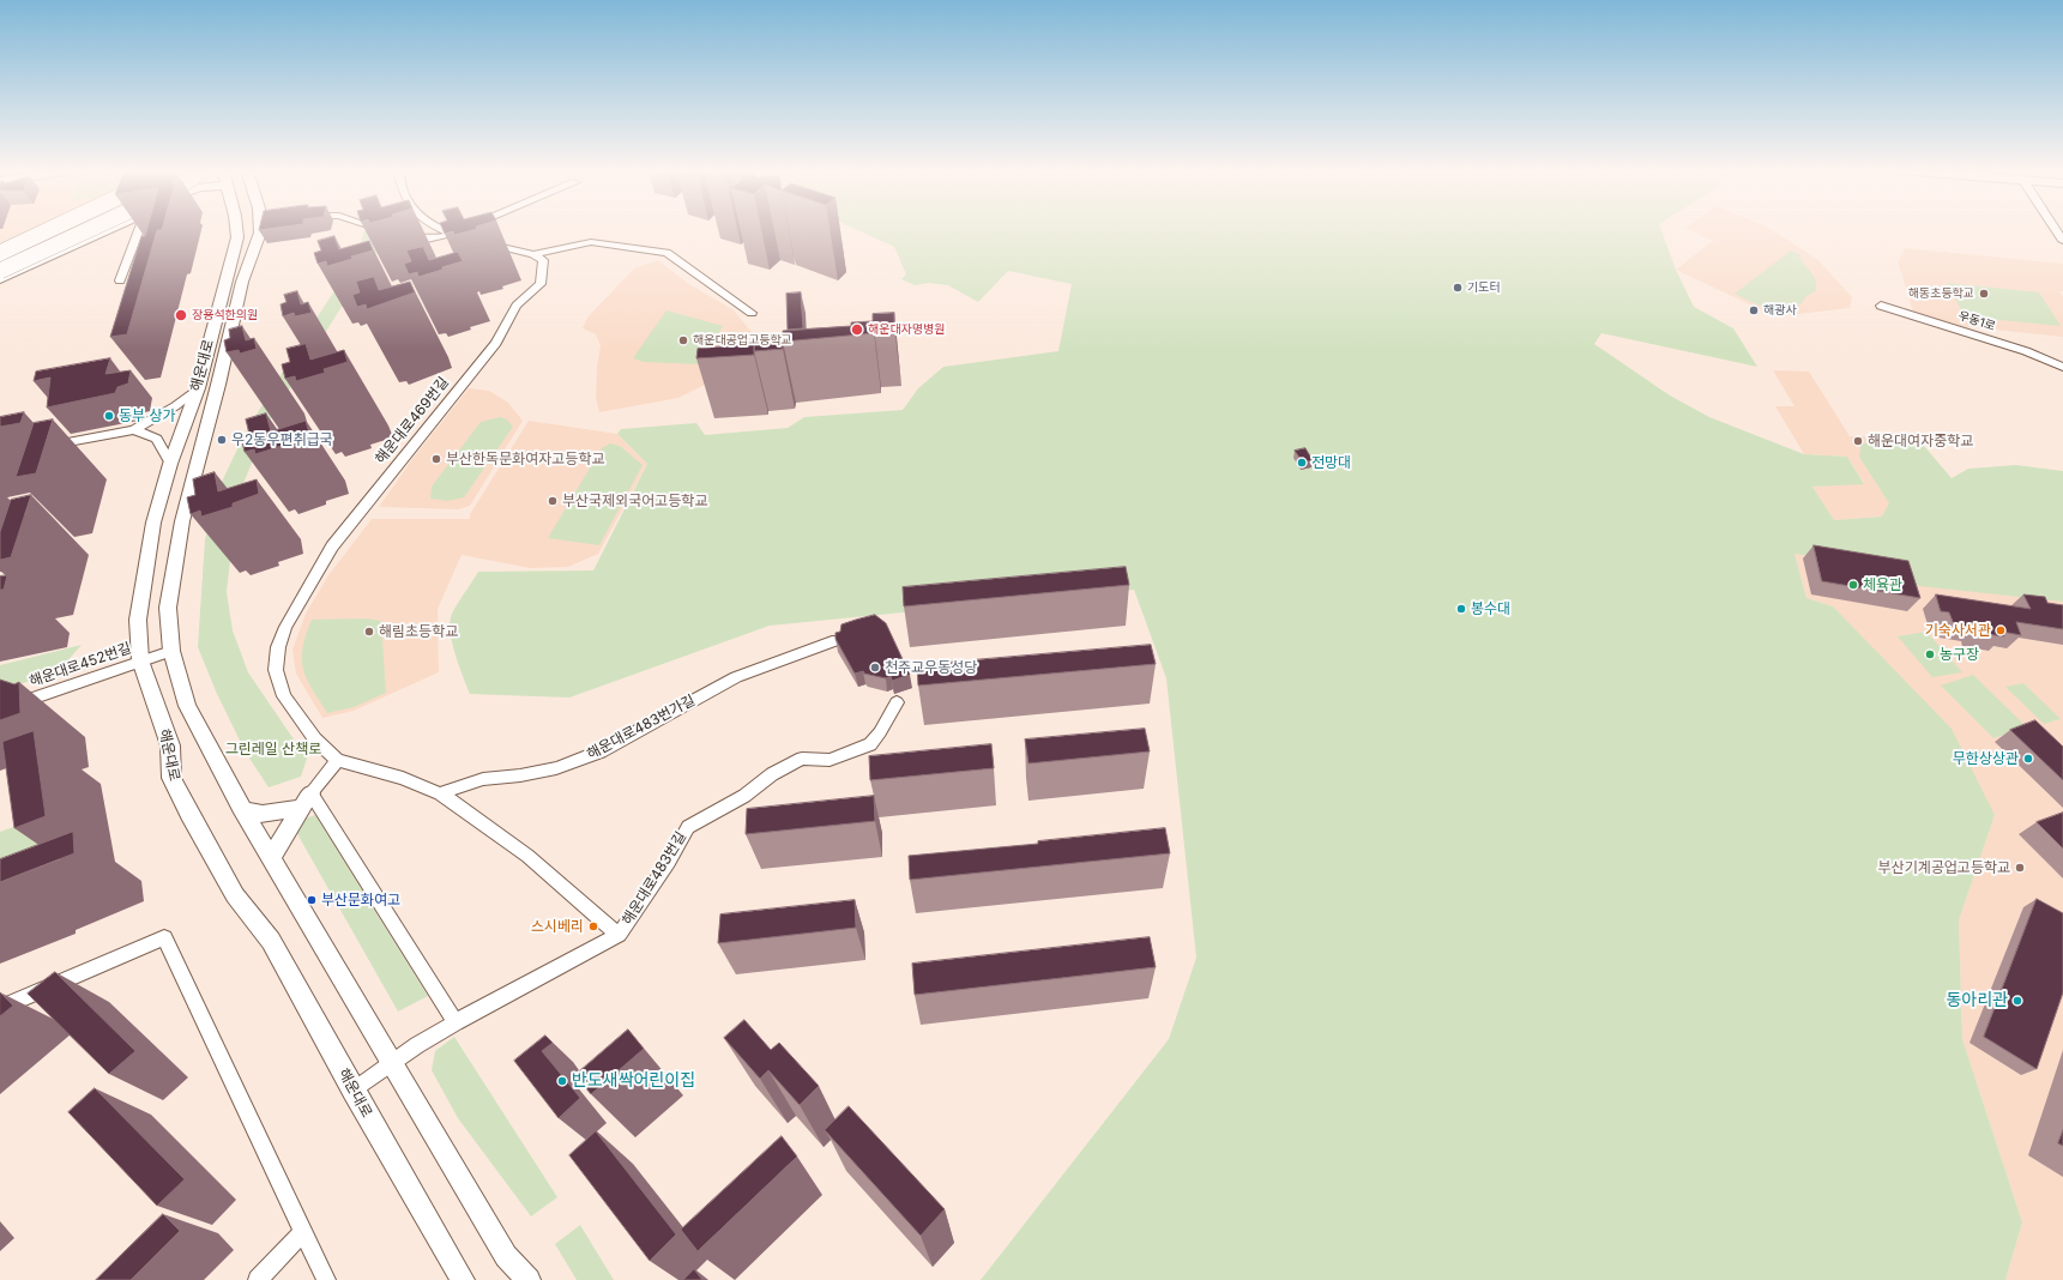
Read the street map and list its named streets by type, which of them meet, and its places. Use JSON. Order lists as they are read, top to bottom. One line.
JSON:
{"streets":{"main road":["해운대로"],"street":["우동1로","해운대로469번길","해운대로452번길","해운대로483번가길","해운대로483번길"]},"crossings":[["해운대로","해운대로452번길"],["해운대로","해운대로483번길"]],"parks":["그린레일 산책로"],"places":["기도터","해동초등학교","해광사","장용석한의원","해운대자명병원","해운대공업고등학교","동부 상가","우2동우편취급국","해운대여자중학교","부산한독문화여자고등학교","전망대","부산국제외국어고등학교","체육관","봉수대","기숙사서관","해림초등학교","농구장","천주교우동성당","무한상상관","부산기계공업고등학교","부산문화여고","스시베리","동아리관","반도새싹어린이집"]}
